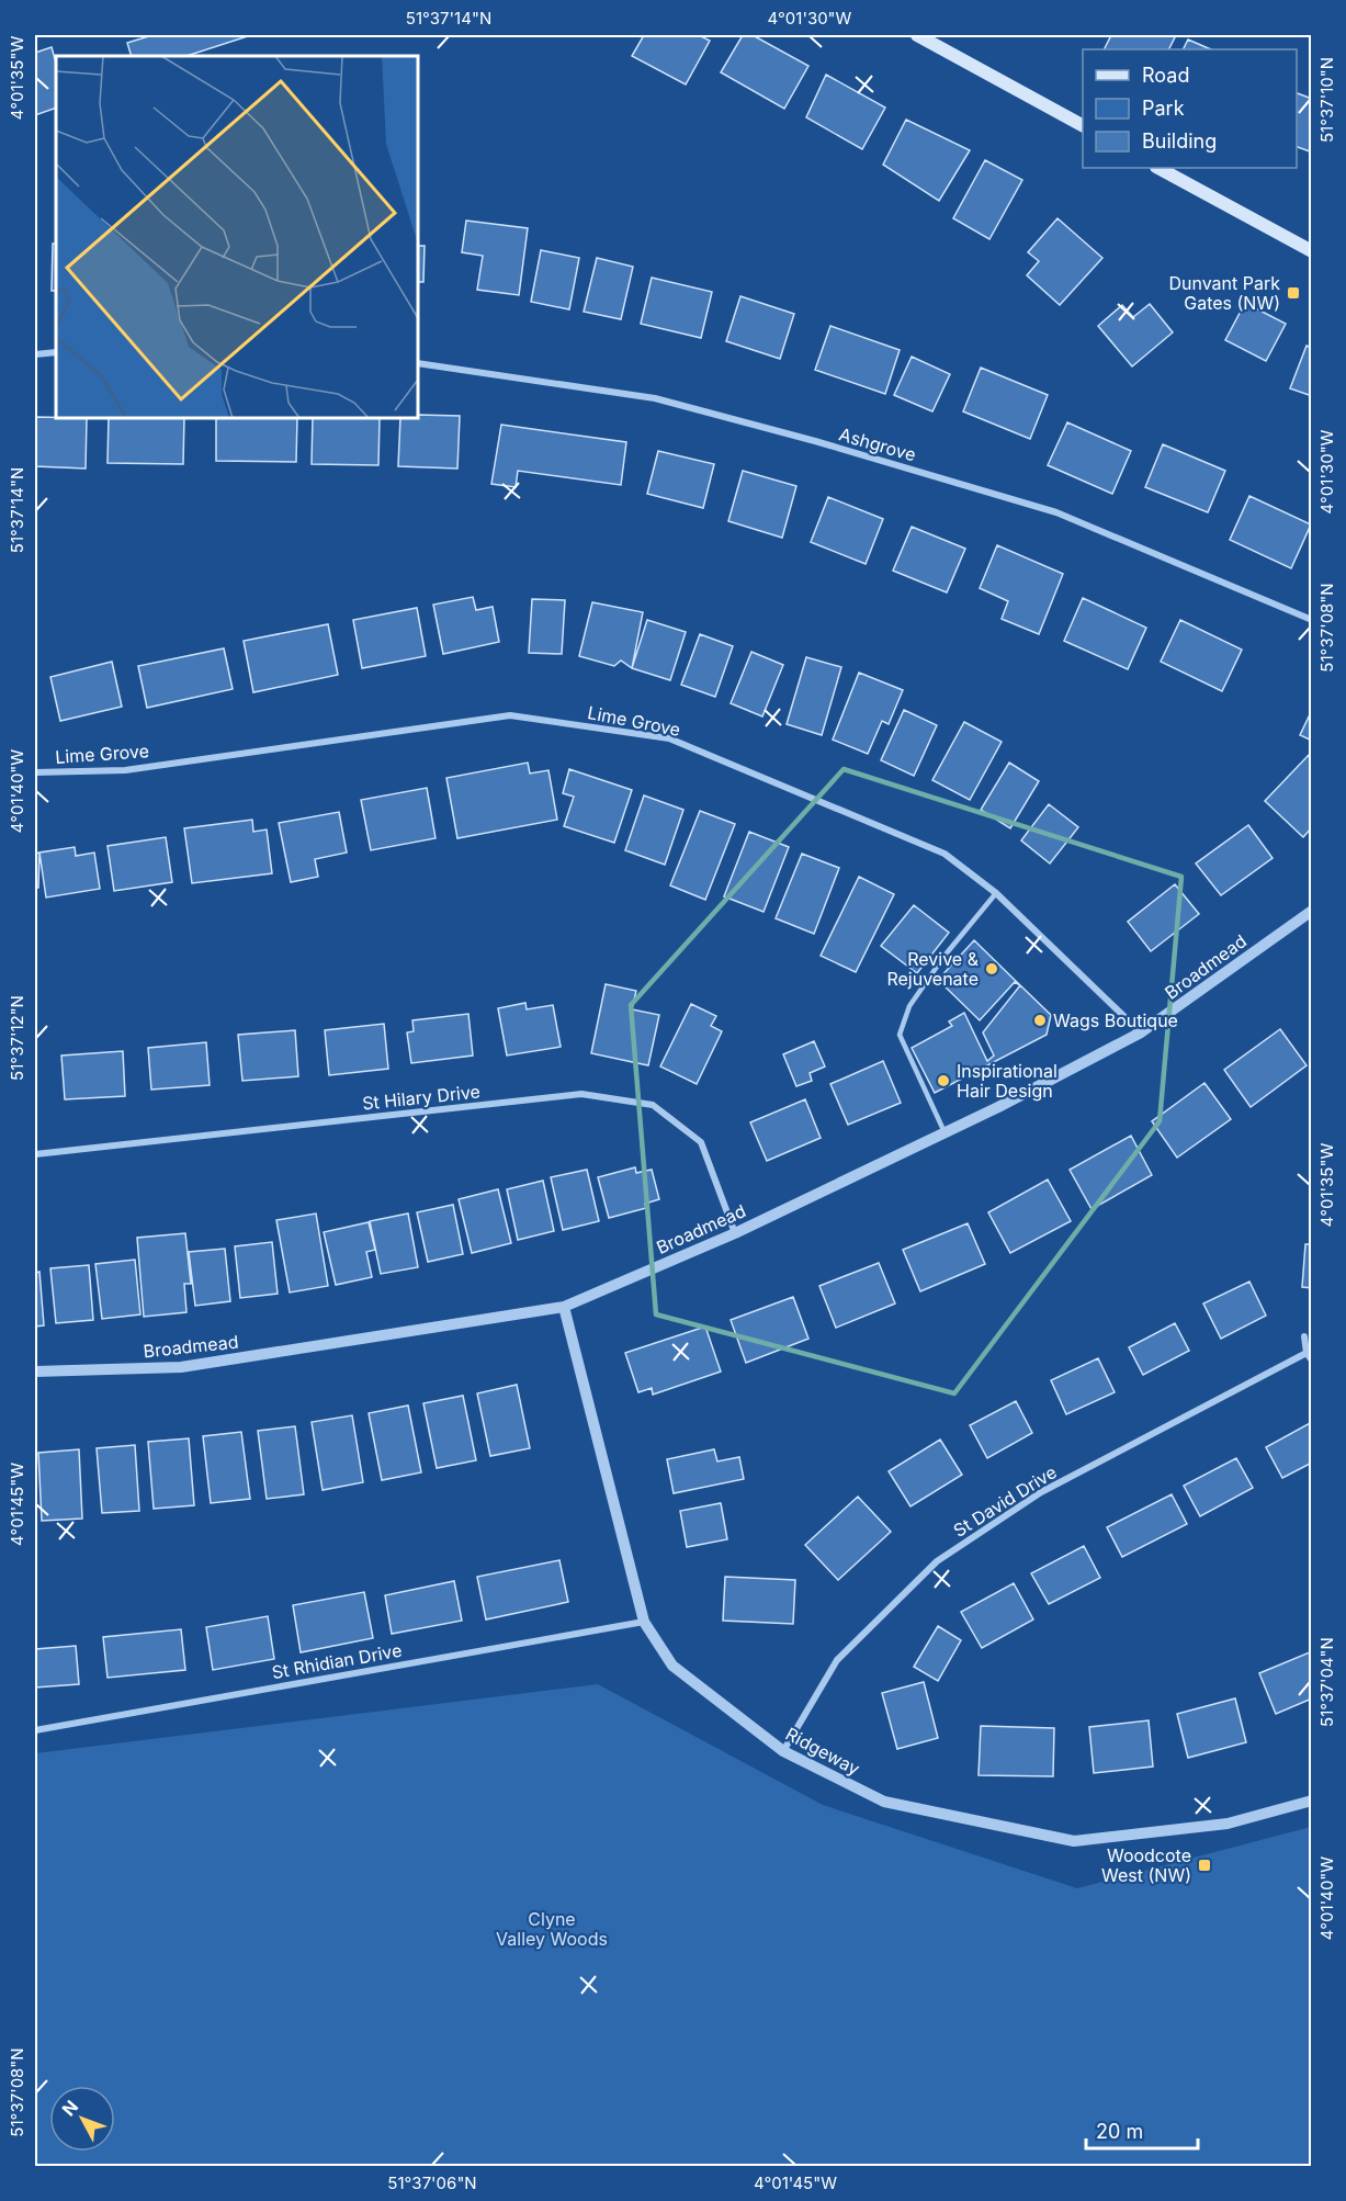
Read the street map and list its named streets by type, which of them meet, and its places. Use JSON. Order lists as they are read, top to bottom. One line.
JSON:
{"streets":{"street":["Ashgrove","Lime Grove","Broadmead","St Hilary Drive","St David Drive","St Rhidian Drive","Ridgeway"]},"crossings":[["Lime Grove","Broadmead"],["Broadmead","St Hilary Drive"],["Broadmead","Ridgeway"],["St David Drive","Ridgeway"],["St Rhidian Drive","Ridgeway"]],"parks":["Clyne Valley Woods"],"places":{"transit":["Dunvant Park Gates (NW)","Woodcote West (NW)"],"other":["Revive & Rejuvenate","Wags Boutique","Inspirational Hair Design"]},"legend":["Road","Park","Building"],"scale_bar":"20 m","north":"top left","coordinates":["51°37'14\"N","4°01'30\"W","4°01'35\"W","51°37'10\"N","51°37'08\"N","4°01'40\"W","51°37'12\"N","4°01'45\"W","51°37'04\"N","51°37'06\"N"]}
